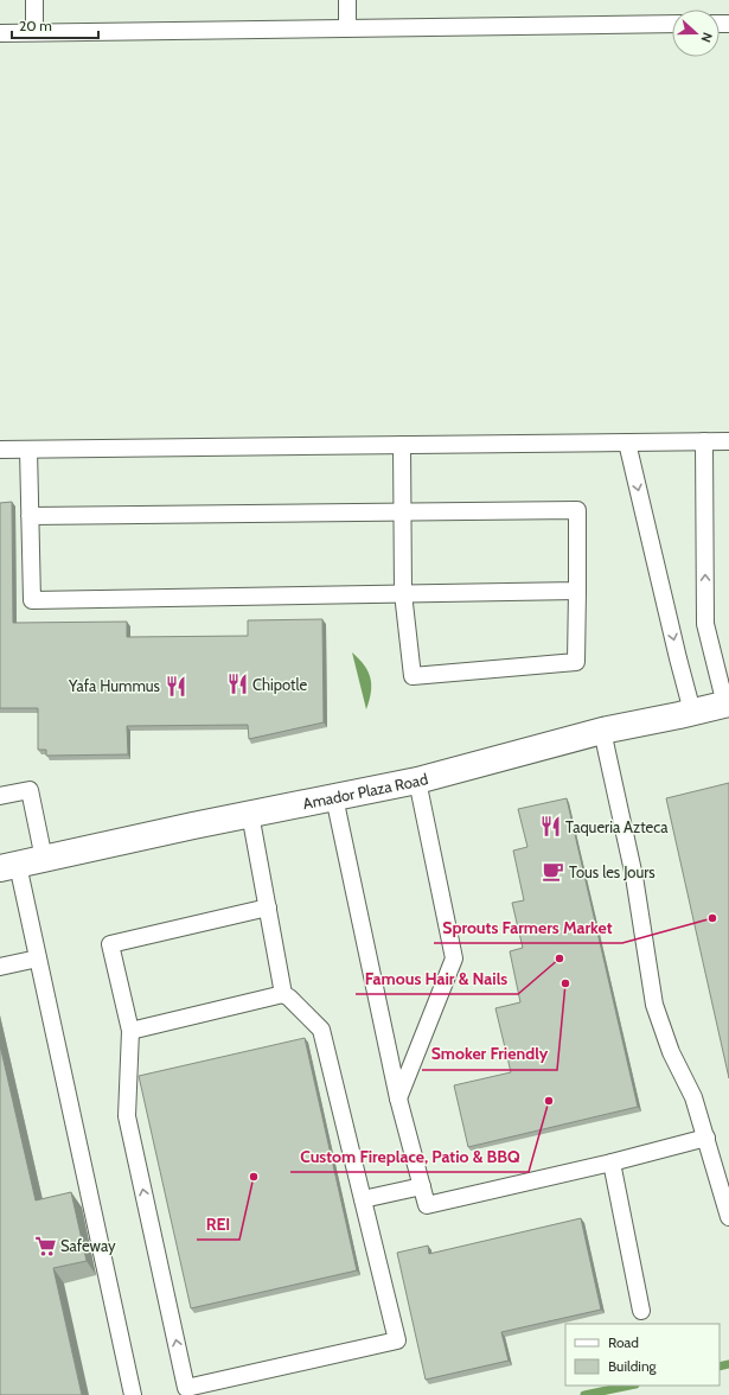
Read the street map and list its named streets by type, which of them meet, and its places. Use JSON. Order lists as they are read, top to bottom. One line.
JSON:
{"streets":{"street":["Amador Plaza Road"]},"places":{"restaurant":["Chipotle","Yafa Hummus","Taqueria Azteca"],"cafe":["Tous les Jours"],"other":["Sprouts Farmers Market","Famous Hair & Nails","Smoker Friendly","Custom Fireplace, Patio & BBQ","REI"],"supermarket":["Safeway"]},"legend":["Road","Building"],"scale_bar":"20 m","north":"right"}
